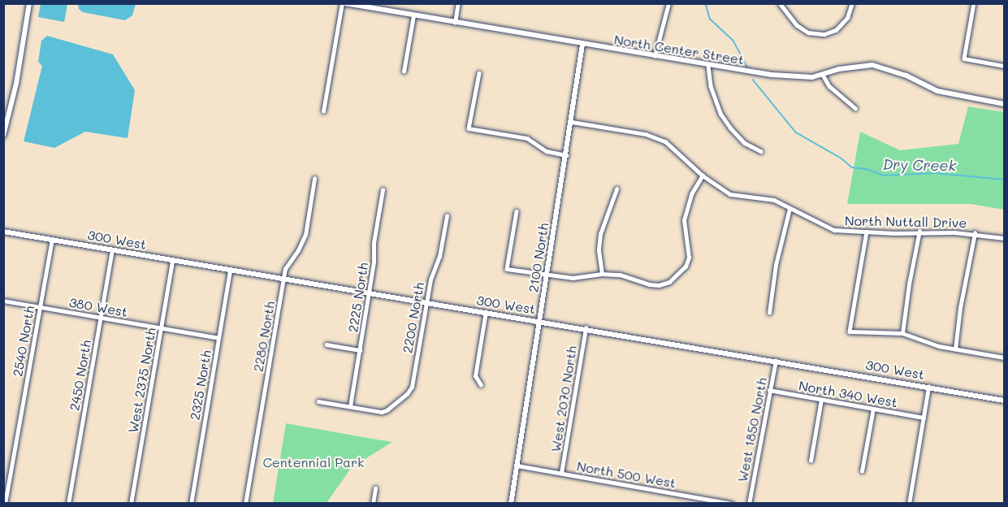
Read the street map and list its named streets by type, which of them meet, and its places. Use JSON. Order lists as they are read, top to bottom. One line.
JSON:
{"streets":{"street":["North Center Street","North Nuttall Drive","300 West","2100 North","2225 North","380 West","2200 North","2280 North","2540 North","2450 North","West 2375 North","2325 North","North 340 West","West 2070 North","West 1850 North","North 500 West"]},"crossings":[["North Center Street","2100 North"],["North Nuttall Drive","2100 North"],["300 West","2100 North"],["300 West","2225 North"],["300 West","2200 North"],["300 West","2280 North"],["300 West","2540 North"],["300 West","2450 North"],["300 West","West 2375 North"],["300 West","2325 North"],["300 West","West 2070 North"],["300 West","West 1850 North"],["2100 North","North 500 West"],["2225 North","2200 North"],["380 West","2540 North"],["380 West","2450 North"],["380 West","West 2375 North"],["380 West","2325 North"],["North 340 West","West 1850 North"],["West 2070 North","North 500 West"]],"water":["Dry Creek"],"parks":["Centennial Park"]}
